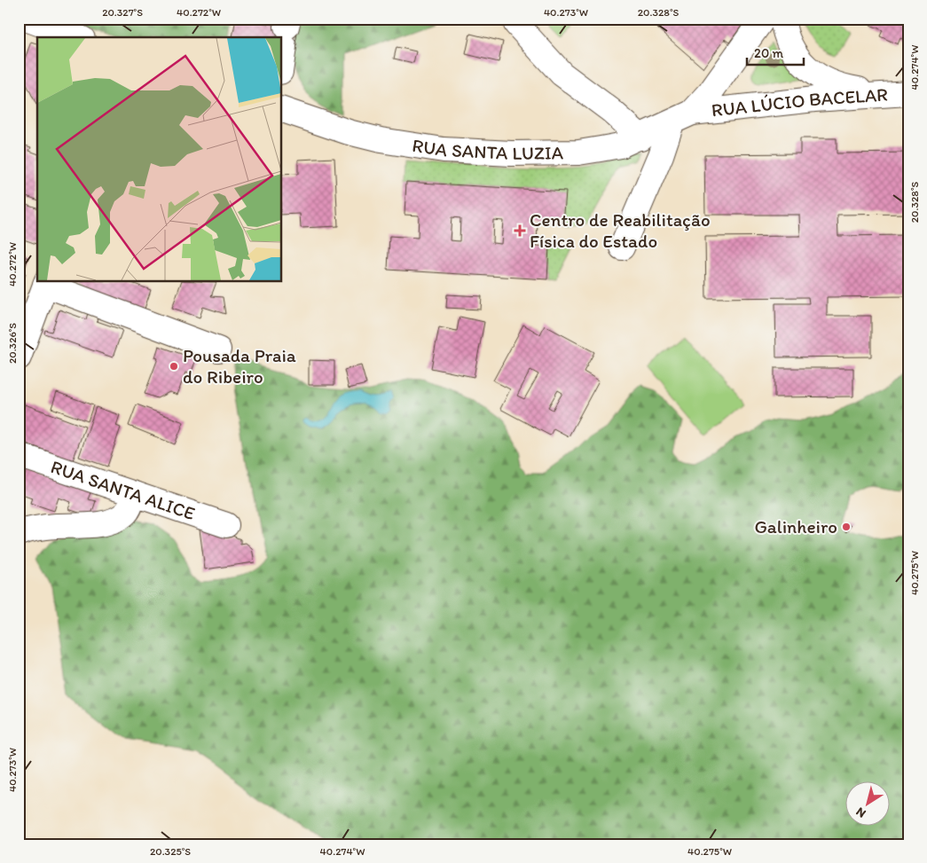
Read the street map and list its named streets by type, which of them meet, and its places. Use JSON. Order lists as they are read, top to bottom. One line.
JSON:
{"streets":{"street":["RUA LÚCIO BACELAR","RUA SANTA LUZIA","RUA SANTA ALICE"]},"crossings":[["RUA LÚCIO BACELAR","RUA SANTA LUZIA"]],"places":{"health":["Centro de Reabilitação Física do Estado"],"other":["Pousada Praia do Ribeiro","Galinheiro"]},"scale_bar":"20 m","north":"bottom left","coordinates":["20.327°S","40.272°W","40.273°W","20.328°S","40.274°W","20.326°S","40.275°W","20.325°S"]}
